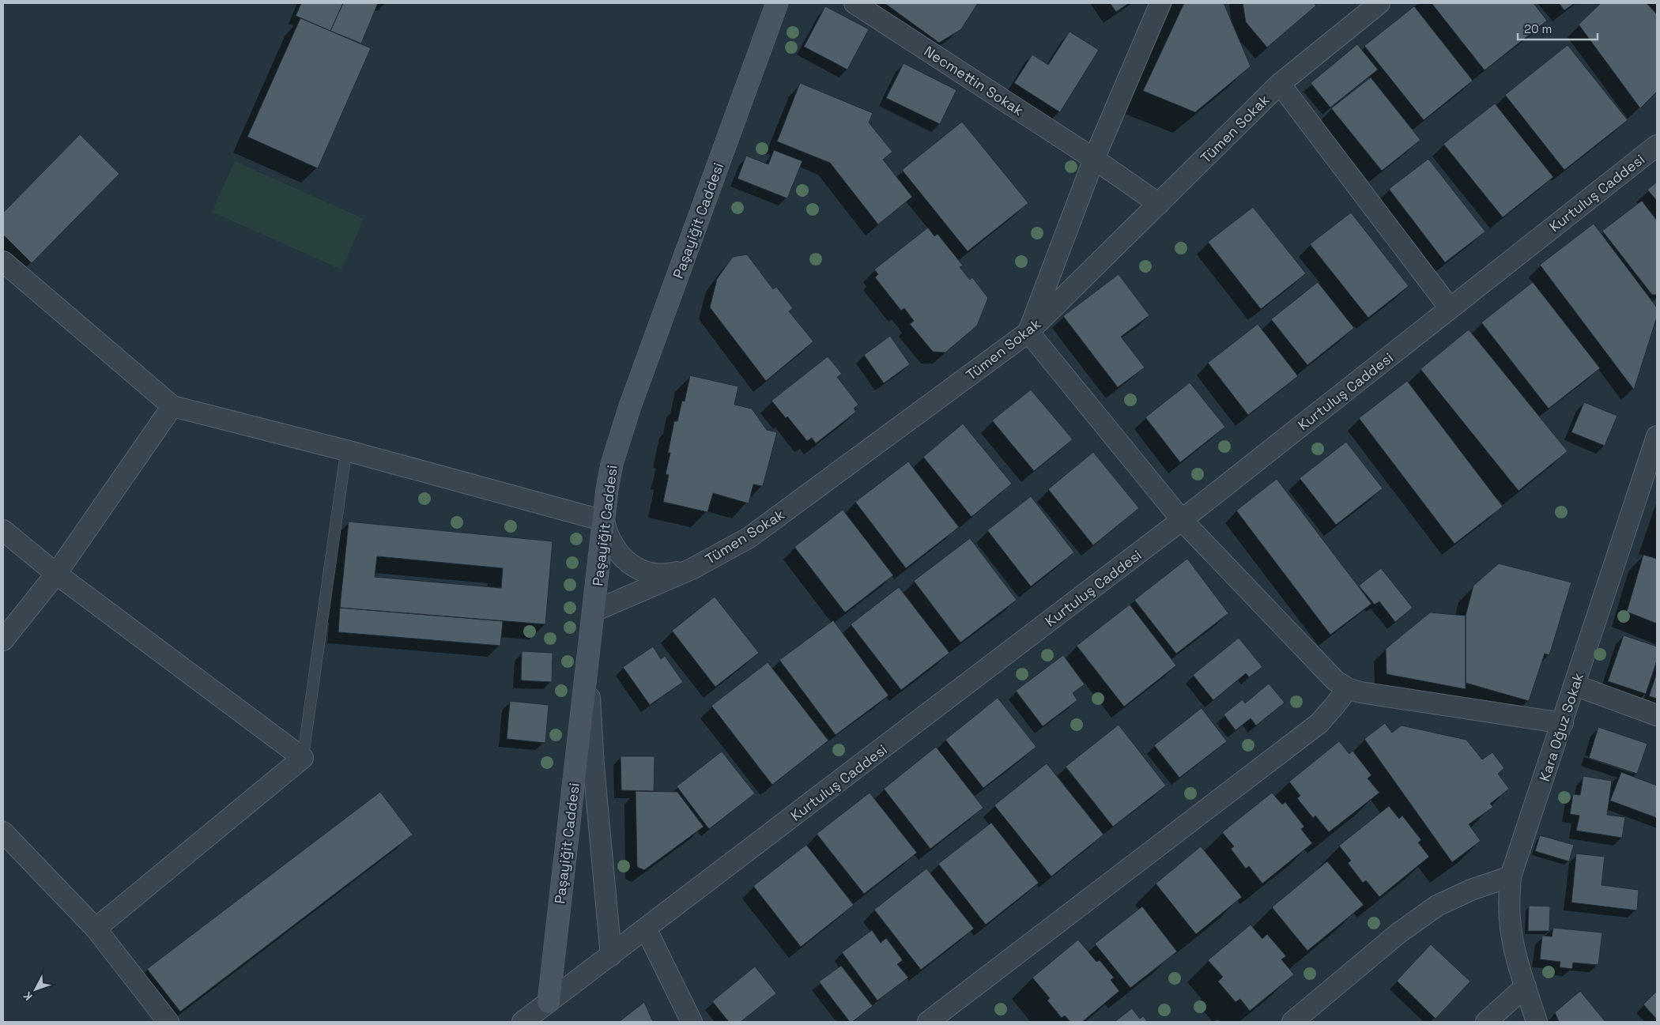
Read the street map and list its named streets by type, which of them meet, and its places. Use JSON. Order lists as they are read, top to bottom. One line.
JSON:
{"streets":{"main road":["Paşayiğit Caddesi"],"street":["Necmettin Sokak","Tümen Sokak","Kurtuluş Caddesi","Kara Oğuz Sokak"]},"crossings":[["Necmettin Sokak","Tümen Sokak"],["Tümen Sokak","Paşayiğit Caddesi"],["Kurtuluş Caddesi","Paşayiğit Caddesi"]],"scale_bar":"20 m","north":"bottom left"}
